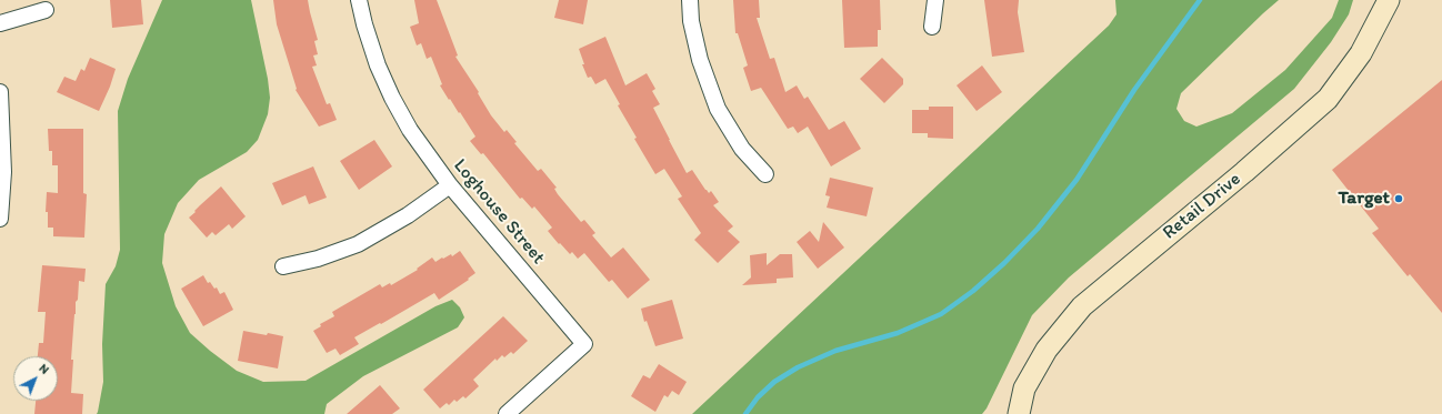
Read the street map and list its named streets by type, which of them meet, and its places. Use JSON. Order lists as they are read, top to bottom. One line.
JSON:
{"streets":{"street":["Retail Drive","Loghouse Street"]},"places":["Target"],"north":"top right"}
